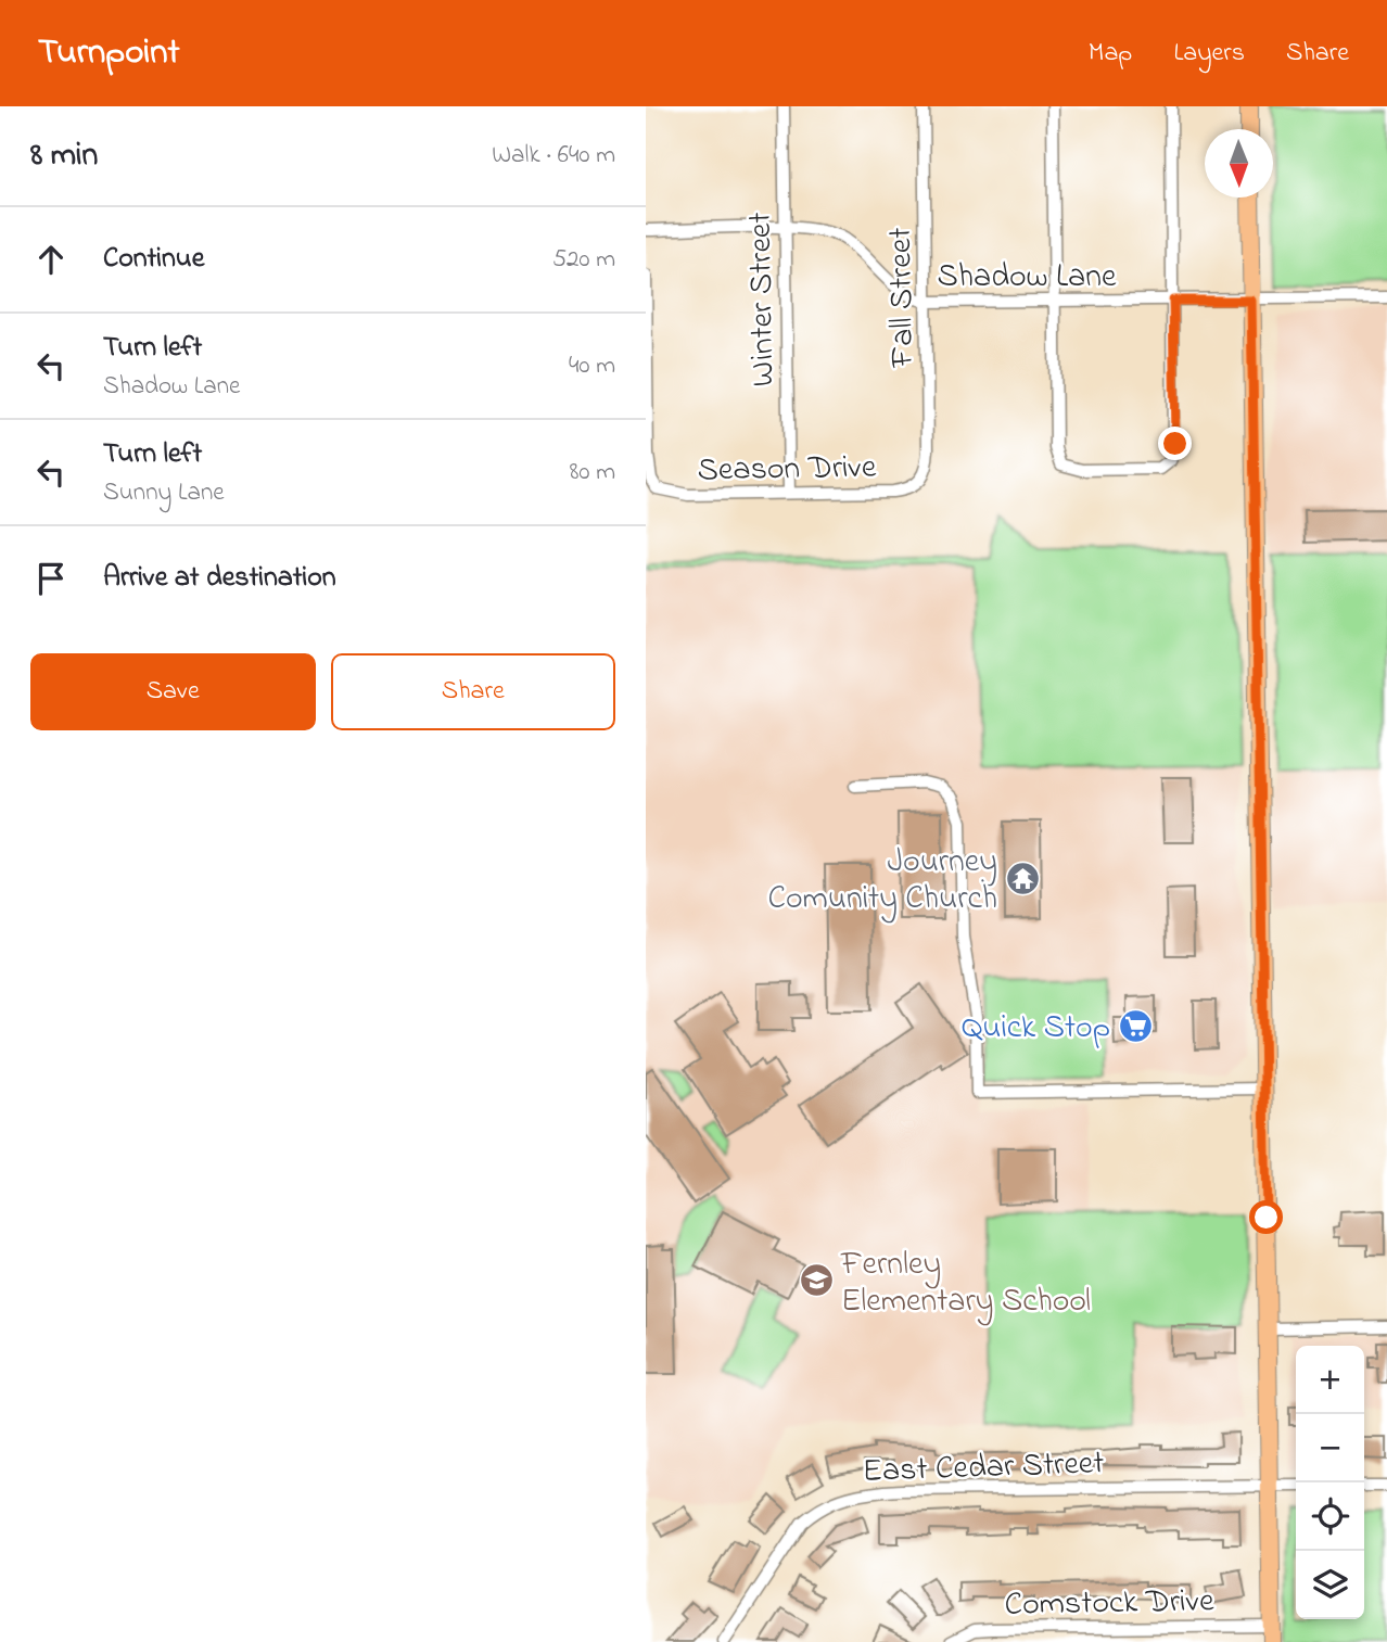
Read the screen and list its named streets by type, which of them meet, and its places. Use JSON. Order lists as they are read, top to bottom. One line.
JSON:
{"streets":{"street":["Shadow Lane","Fall Street","Winter Street","Season Drive","East Cedar Street","Comstock Drive"]},"crossings":[["Shadow Lane","Fall Street"],["Shadow Lane","Winter Street"],["Fall Street","Season Drive"],["Winter Street","Season Drive"]],"places":{"temple":["Journey Comunity Church"],"supermarket":["Quick Stop"],"school or university":["Fernley Elementary School"]},"north":"bottom","page":{"header":"Turnpoint","nav":["Map","Layers","Share"],"heading":["8 min","Walk · 640 m"],"list":[["Continue","520 m"],["Turn left","Shadow Lane","40 m"],["Turn left","Sunny Lane","80 m"],"Arrive at destination"],"buttons":["Save","Share"],"map_buttons":["+","−"]}}
